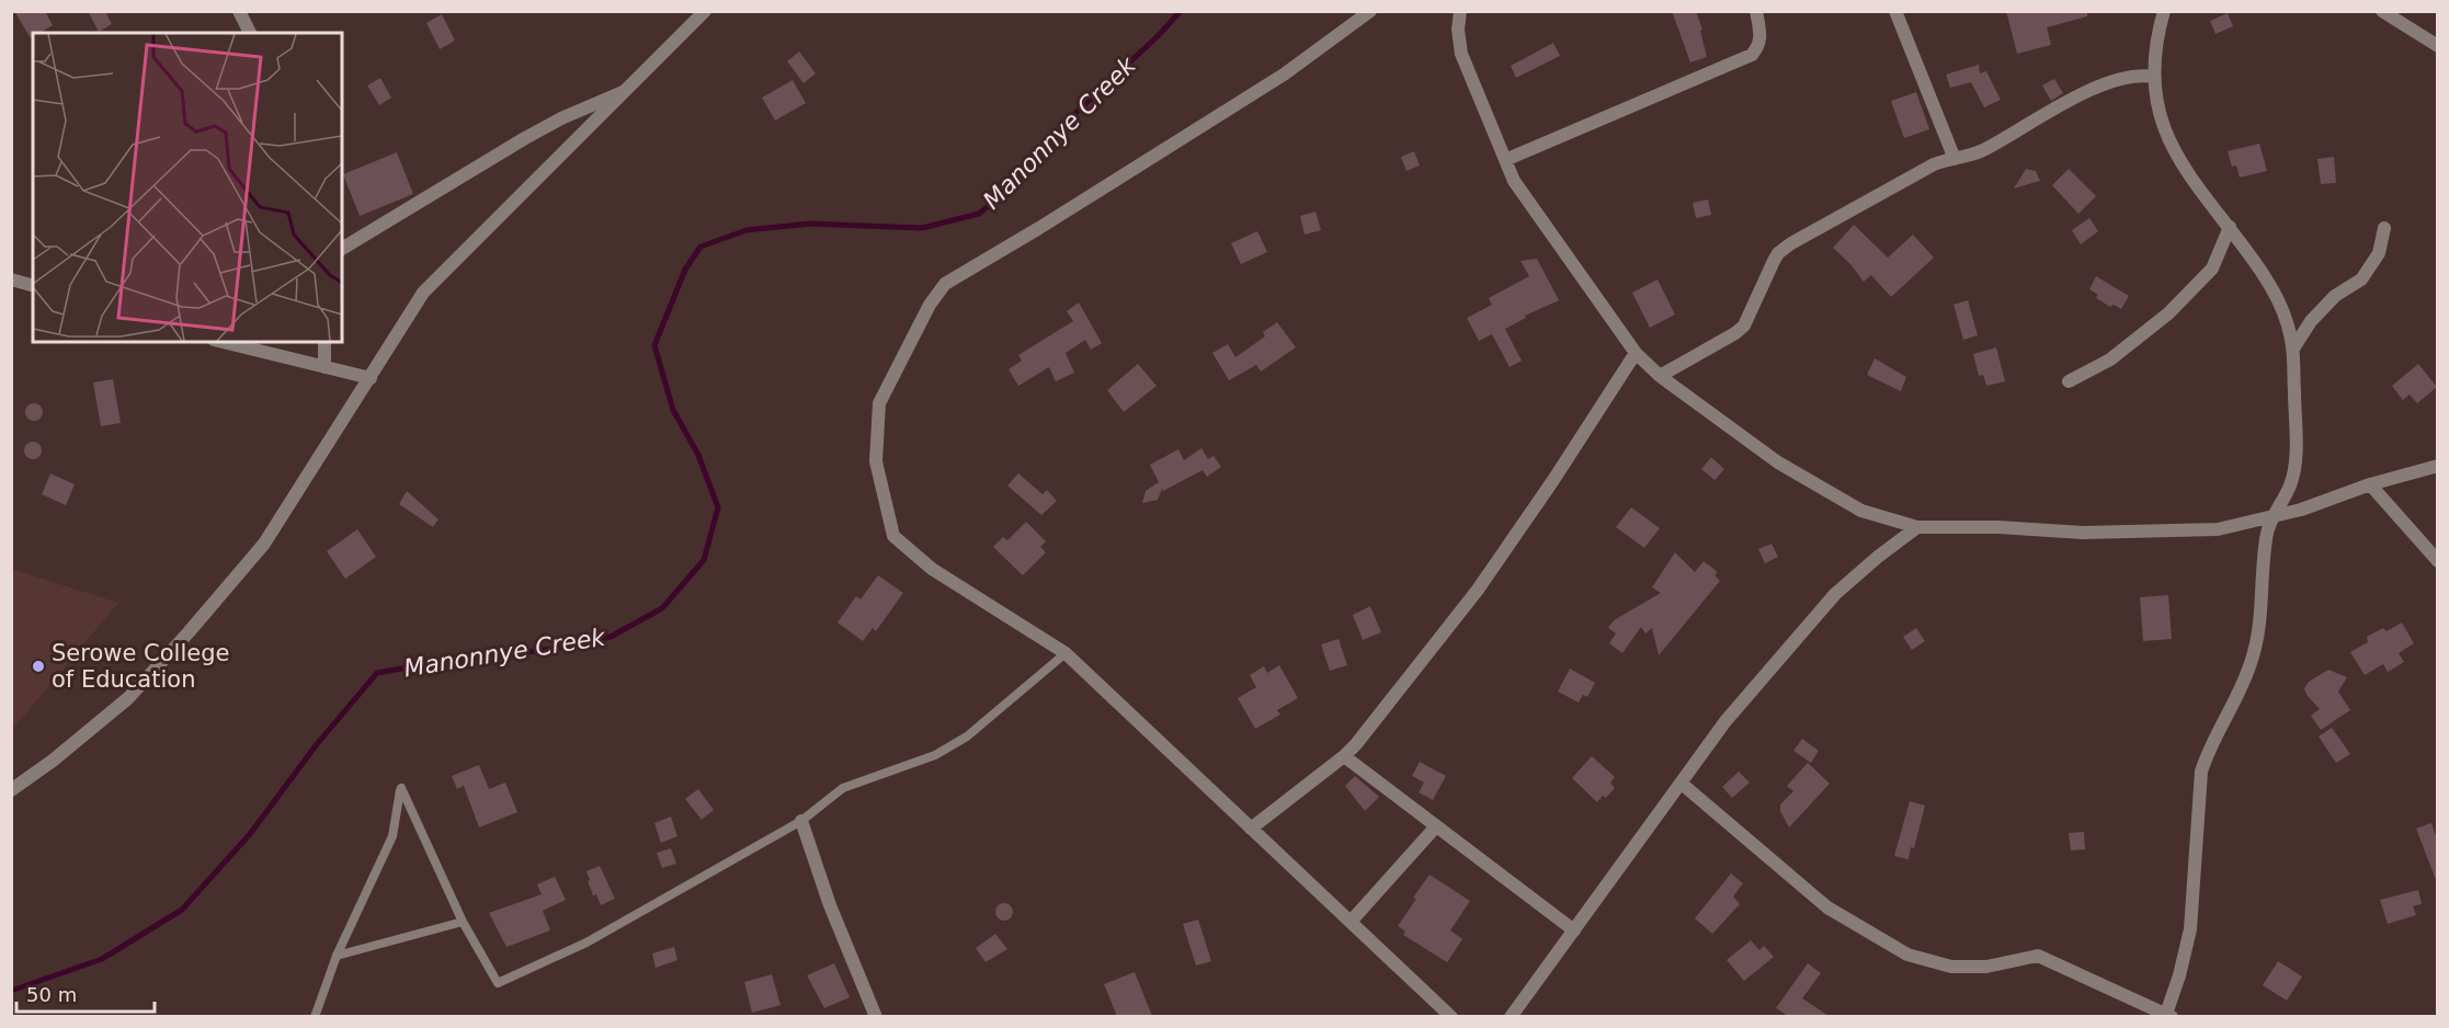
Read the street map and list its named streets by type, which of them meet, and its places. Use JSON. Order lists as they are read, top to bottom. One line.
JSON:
{"water":["Manonnye Creek"],"places":["Serowe College of Education"],"scale_bar":"50 m"}
